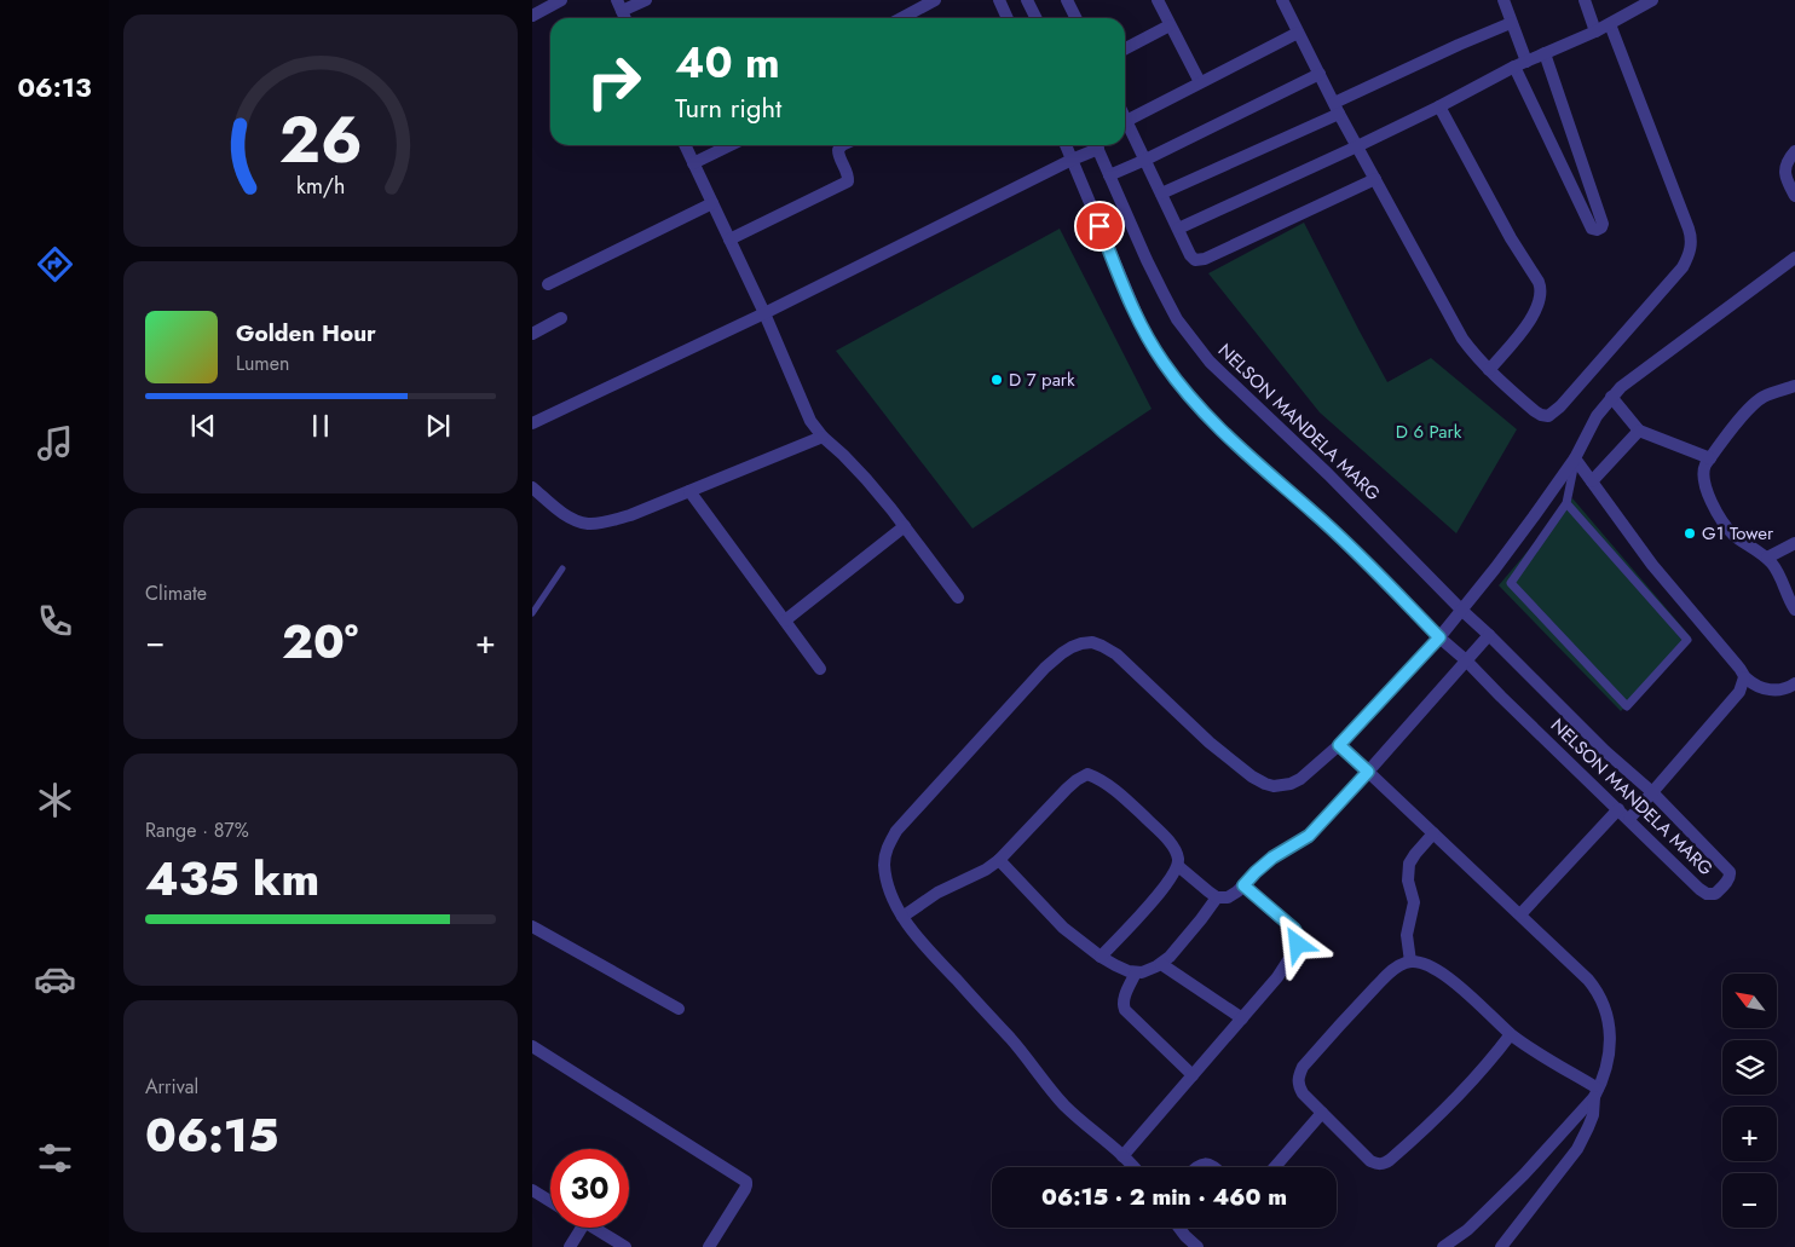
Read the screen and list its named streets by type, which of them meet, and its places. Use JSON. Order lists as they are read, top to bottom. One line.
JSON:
{"streets":{"street":["NELSON MANDELA MARG"]},"parks":["D 6 Park"],"places":["D 7 park","G1 Tower"],"north":"top left","page":{"tabs":"06:13","turn":["40 m","Turn right"],"song":["Golden Hour","Lumen"],"tile":["Climate",["Range · 87%","435 km"],["Arrival","06:15"]],"heat":["−","20°","+"],"map_buttons":["+","−"],"limit":"30","trip":"06:15 · 2 min · 460 m","gauge":["26","km/h"]}}
